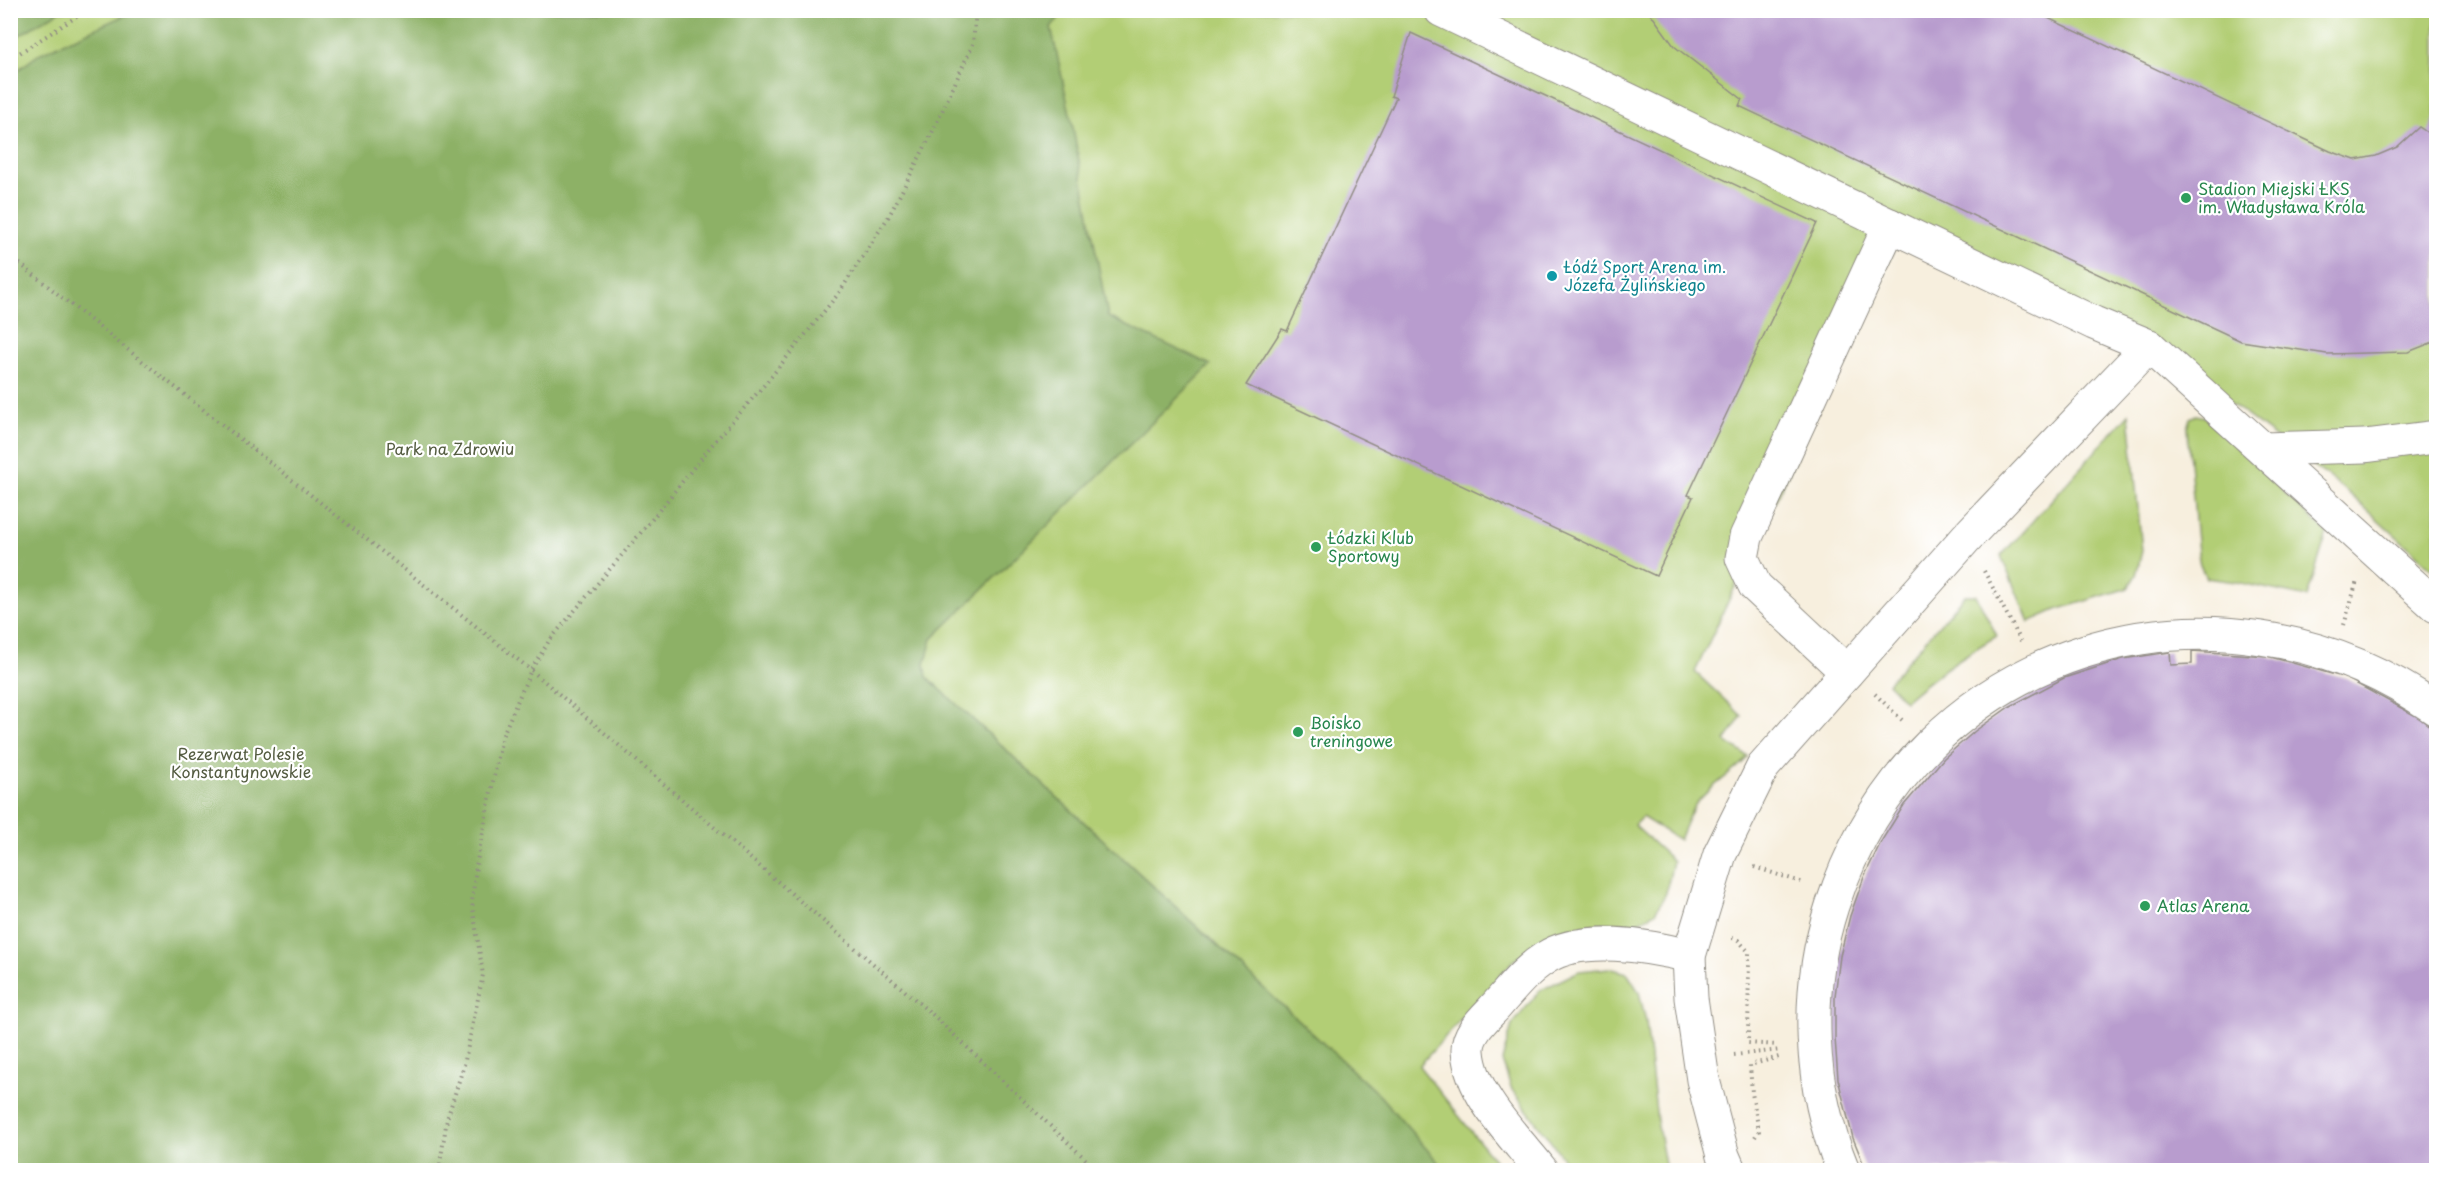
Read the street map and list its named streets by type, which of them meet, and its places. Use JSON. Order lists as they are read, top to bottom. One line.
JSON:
{"parks":["Park na Zdrowiu","Rezerwat Polesie Konstantynowskie"],"places":["Stadion Miejski ŁKS im. Władysława Króla","Łódź Sport Arena im. Józefa Żylińskiego","Łódzki Klub Sportowy","Boisko treningowe","Atlas Arena"]}
